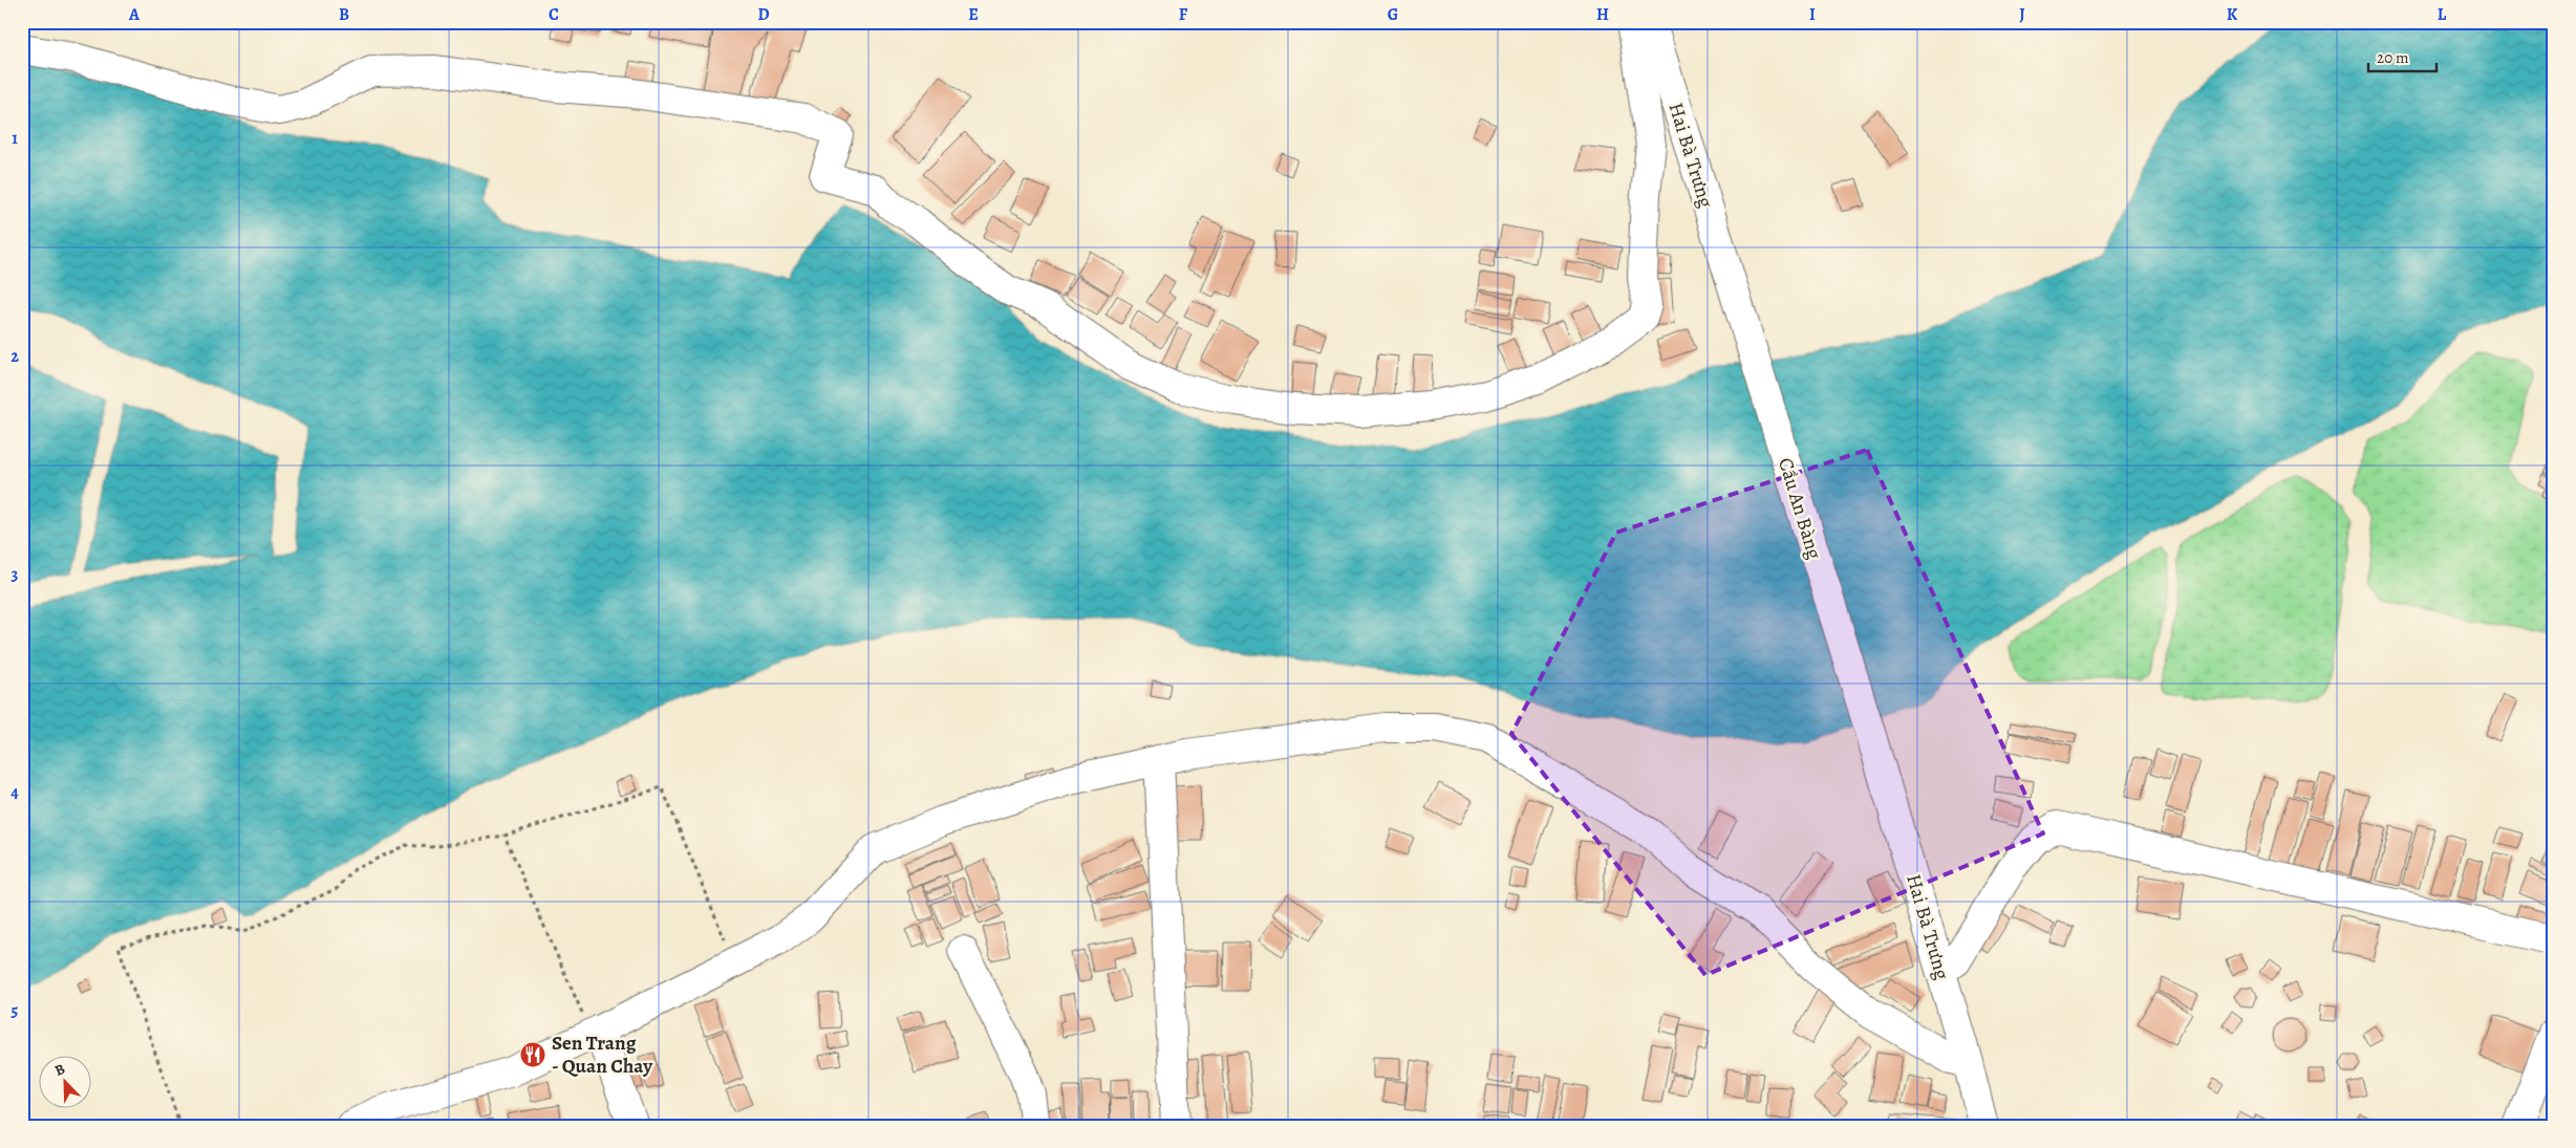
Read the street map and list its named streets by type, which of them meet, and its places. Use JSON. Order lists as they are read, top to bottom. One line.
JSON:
{"streets":{"street":["Hai Bà Trưng","Cầu An Bàng"]},"crossings":[["Hai Bà Trưng","Cầu An Bàng"]],"places":{"restaurant":["Sen Trang - Quan Chay"]},"scale_bar":"20 m","north":"top left","grid":{"columns":["A","B","C","D","E","F","G","H","I","J","K","L"],"rows":["1","2","3","4","5"]}}
